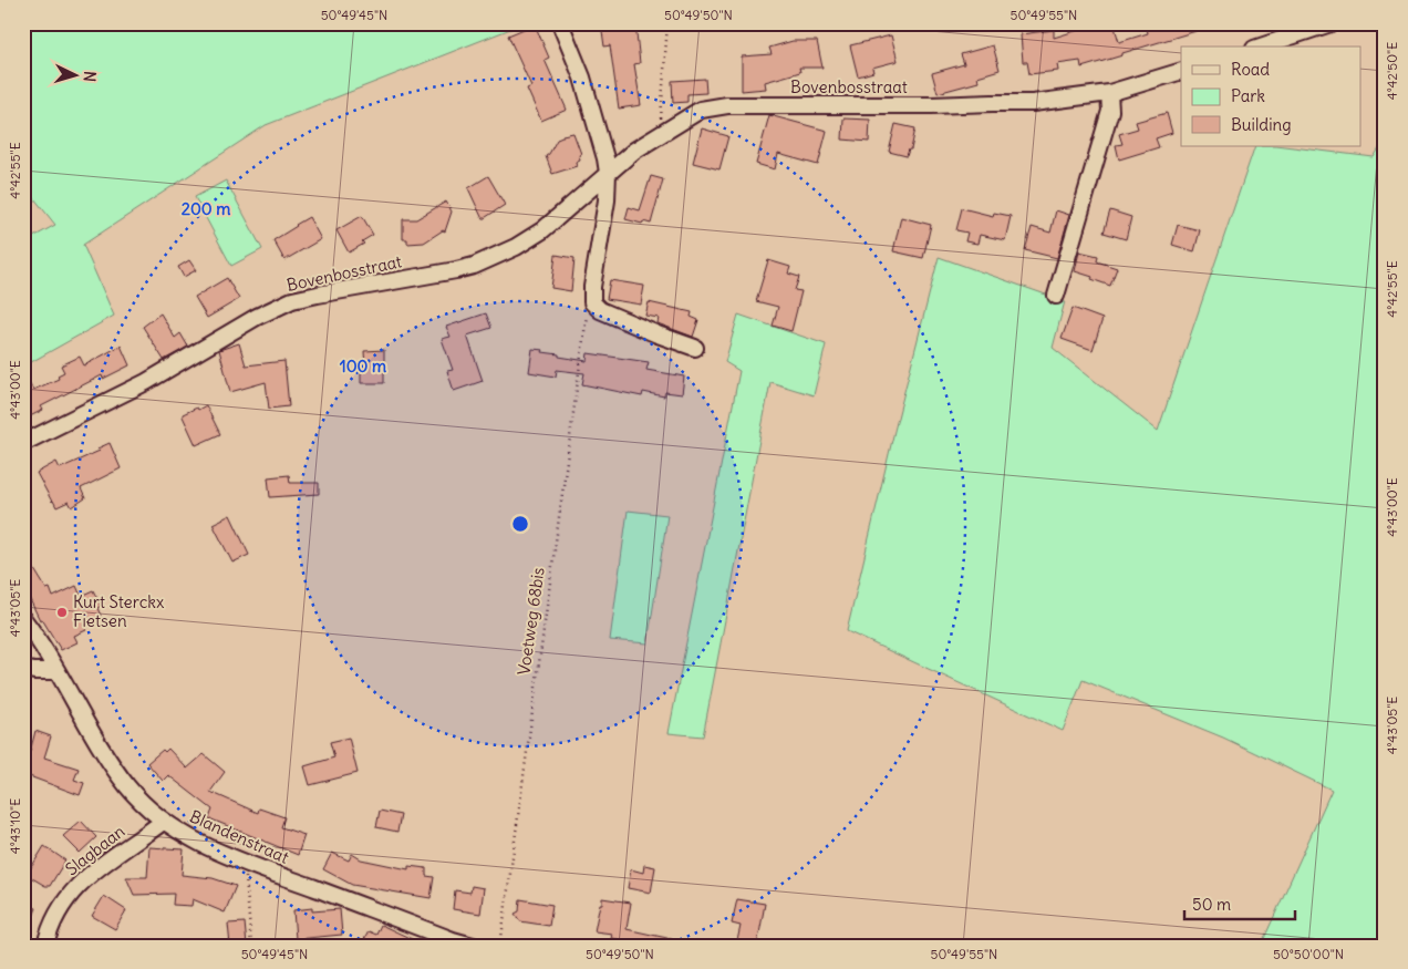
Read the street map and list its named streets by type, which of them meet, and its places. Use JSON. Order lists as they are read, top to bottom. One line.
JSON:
{"streets":{"street":["Bovenbosstraat","Blandenstraat","Slagbaan"],"path":["Voetweg 68bis"]},"crossings":[["Blandenstraat","Slagbaan"]],"places":["Kurt Sterckx Fietsen"],"legend":["Road","Park","Building"],"scale_bar":"50 m","north":"right","coordinates":["50°49'45\"N","50°49'50\"N","50°49'55\"N","4°42'50\"E","4°42'55\"E","4°43'00\"E","4°43'05\"E","4°43'10\"E","50°50'00\"N"],"rings":["200 m","100 m"]}
